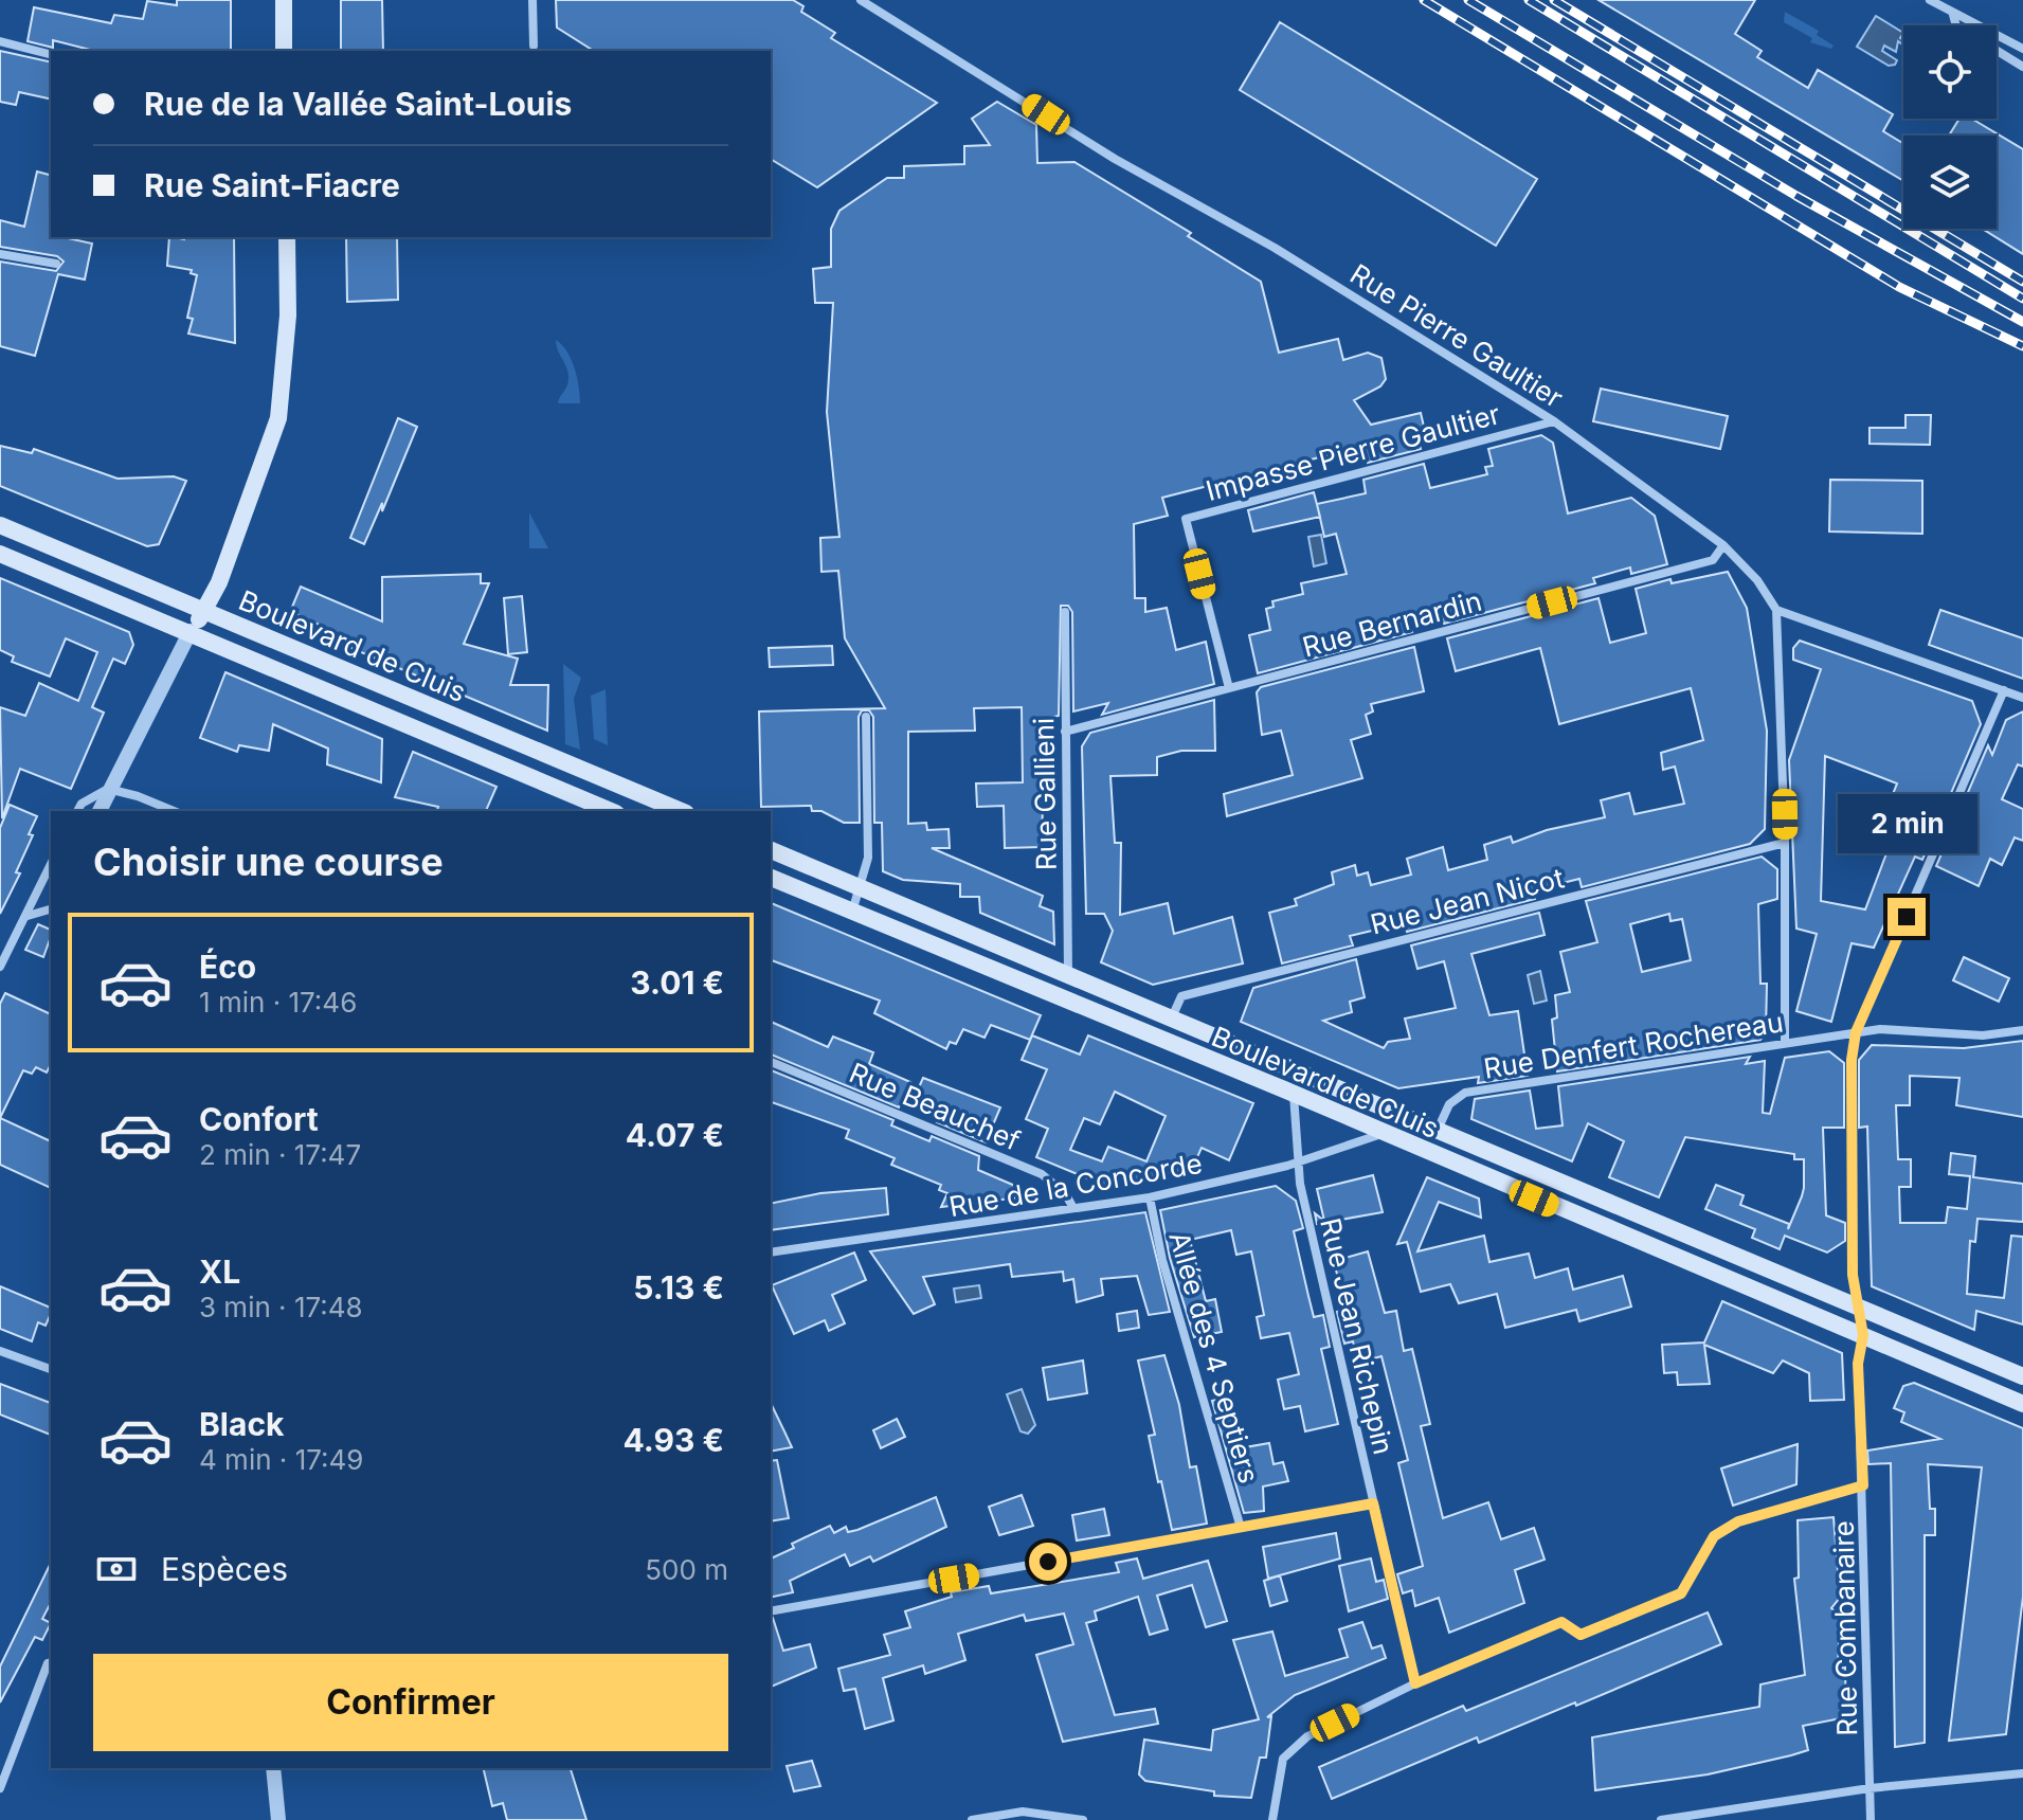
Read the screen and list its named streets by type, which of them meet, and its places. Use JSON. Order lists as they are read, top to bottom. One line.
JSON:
{"streets":{"main road":["Boulevard de Cluis"],"street":["Rue Pierre Gaultier","Impasse Pierre Gaultier","Rue Bernardin","Rue Gallieni","Rue Jean Nicot","Rue Denfert Rochereau","Rue Beauchef","Rue de la Concorde","Rue Jean Richepin","Allée des 4 Septiers","Rue Combanaire"]},"crossings":[["Rue Pierre Gaultier","Impasse Pierre Gaultier"],["Rue Pierre Gaultier","Rue Bernardin"],["Impasse Pierre Gaultier","Rue Bernardin"],["Rue Bernardin","Rue Gallieni"],["Boulevard de Cluis","Rue Gallieni"],["Boulevard de Cluis","Rue Jean Nicot"],["Boulevard de Cluis","Rue Denfert Rochereau"],["Boulevard de Cluis","Rue de la Concorde"],["Boulevard de Cluis","Rue Jean Richepin"],["Boulevard de Cluis","Rue Combanaire"],["Rue Beauchef","Rue de la Concorde"],["Rue de la Concorde","Rue Jean Richepin"],["Rue de la Concorde","Allée des 4 Septiers"]],"page":{"banner":["Rue de la Vallée Saint-Louis","Rue Saint-Fiacre"],"bubble":"2 min","heading":"Choisir une course","list":[{"name":"Éco","note":"1 min · 17:46","value":"3.01 €"},{"name":"Confort","note":"2 min · 17:47","value":"4.07 €"},{"name":"XL","note":"3 min · 17:48","value":"5.13 €"},{"name":"Black","note":"4 min · 17:49","value":"4.93 €"}],"pay":["Espèces","500 m"],"buttons":"Confirmer"}}
